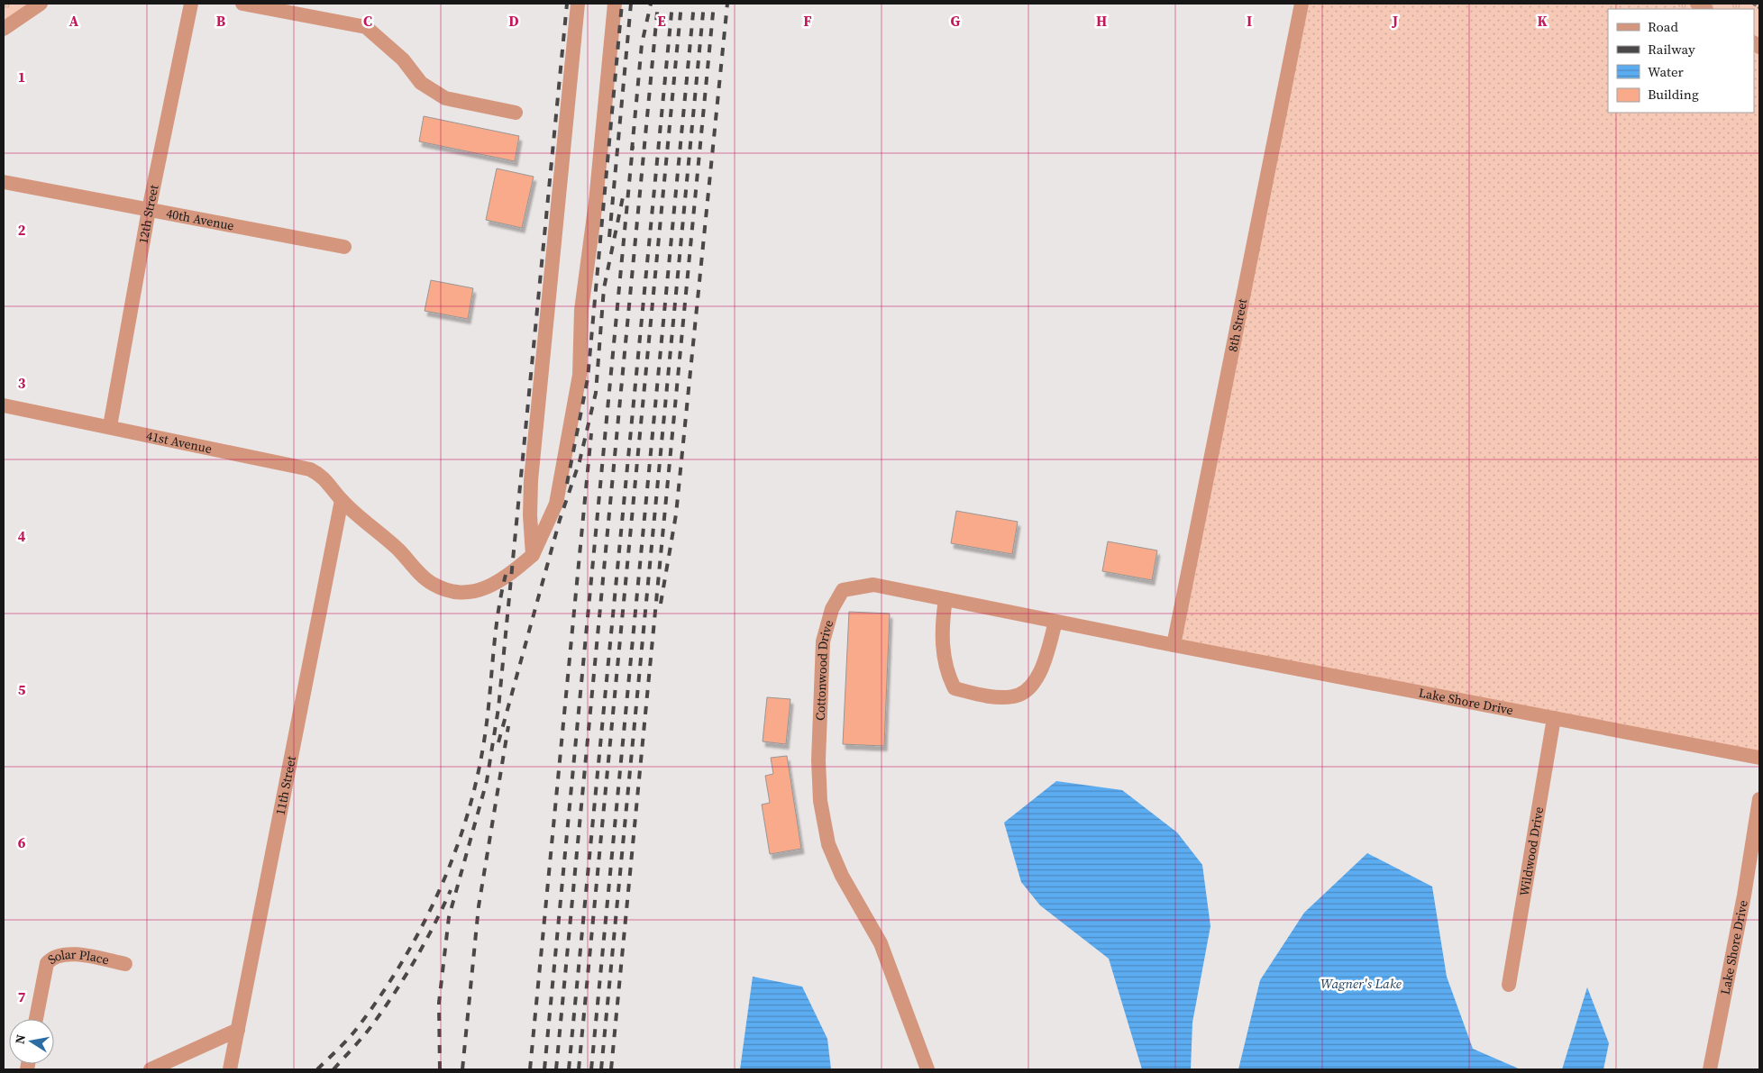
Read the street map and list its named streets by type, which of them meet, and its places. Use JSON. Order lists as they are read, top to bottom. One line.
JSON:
{"streets":{"street":["12th Street","40th Avenue","8th Street","41st Avenue","Cottonwood Drive","Lake Shore Drive","11th Street","Wildwood Drive","Solar Place"]},"crossings":[["12th Street","40th Avenue"],["12th Street","41st Avenue"],["8th Street","Cottonwood Drive"],["8th Street","Lake Shore Drive"],["41st Avenue","11th Street"],["Cottonwood Drive","Lake Shore Drive"],["Lake Shore Drive","Wildwood Drive"]],"water":["Wagner's Lake"],"legend":["Road","Railway","Water","Building"],"north":"left","grid":{"columns":["A","B","C","D","E","F","G","H","I","J","K"],"rows":["1","2","3","4","5","6","7"]}}
